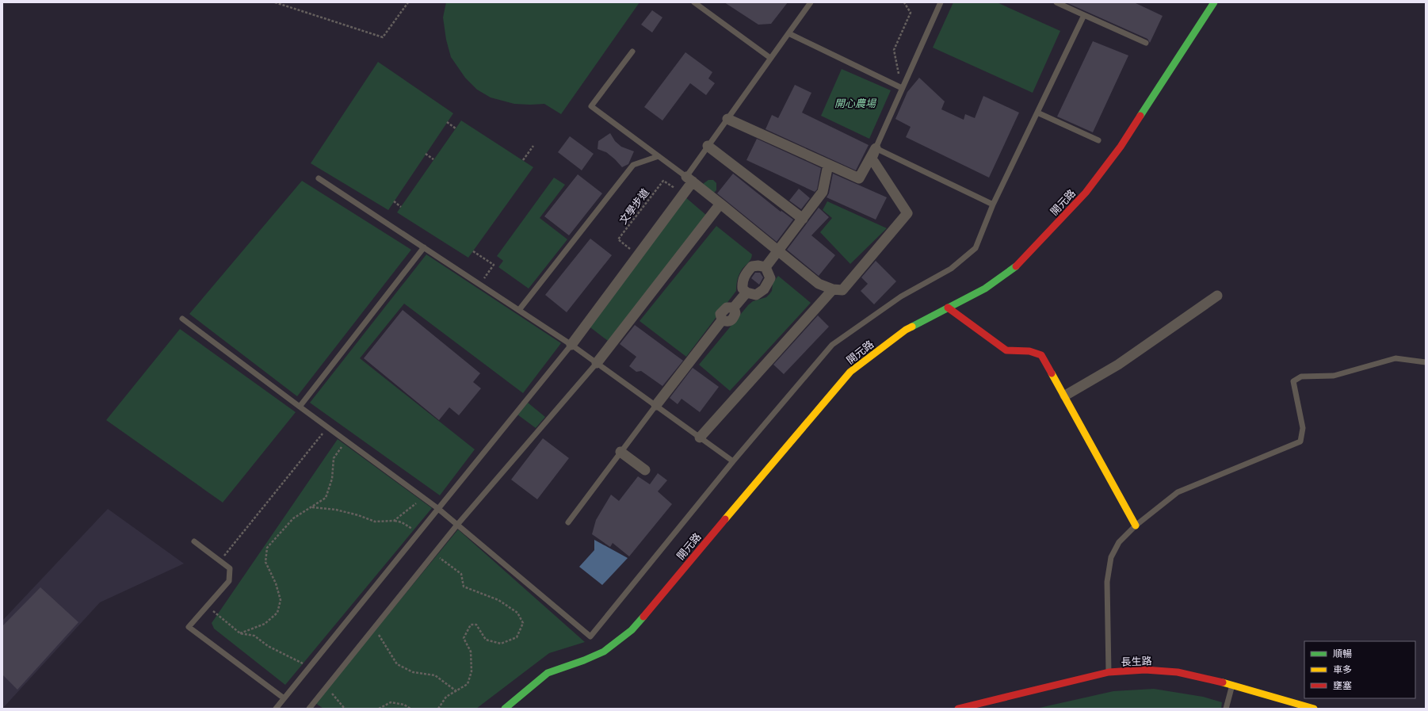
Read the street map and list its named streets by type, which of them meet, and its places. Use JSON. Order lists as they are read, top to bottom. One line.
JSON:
{"streets":{"street":["開元路","長生路"],"path":["文學步道"]},"parks":["開心農場"],"legend":["順暢","車多","壅塞"]}
